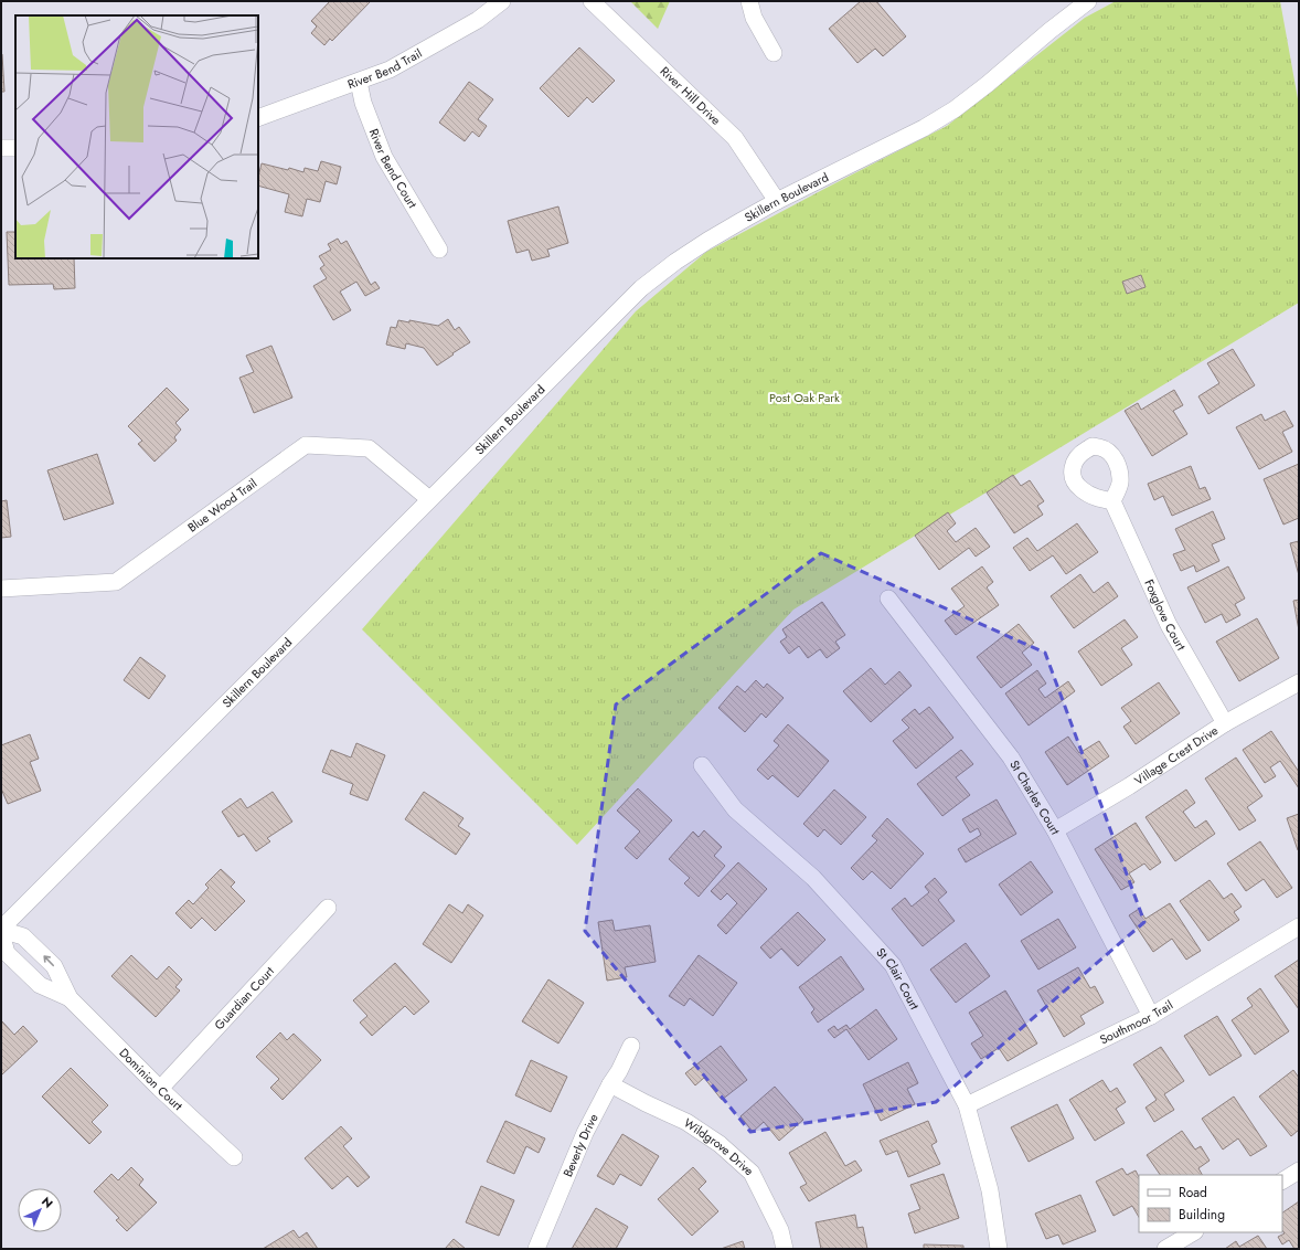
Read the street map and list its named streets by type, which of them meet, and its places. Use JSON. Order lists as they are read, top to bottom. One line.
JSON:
{"streets":{"street":["River Bend Trail","River Hill Drive","River Bend Court","Skillern Boulevard","Blue Wood Trail","Foxglove Court","Village Crest Drive","St Charles Court","St Clair Court","Guardian Court","Southmoor Trail","Dominion Court","Beverly Drive","Wildgrove Drive"]},"crossings":[["River Bend Trail","River Bend Court"],["River Hill Drive","Skillern Boulevard"],["Skillern Boulevard","Blue Wood Trail"],["Skillern Boulevard","Dominion Court"],["Foxglove Court","Village Crest Drive"],["Village Crest Drive","St Charles Court"],["St Charles Court","Southmoor Trail"],["St Clair Court","Southmoor Trail"],["Guardian Court","Dominion Court"],["Beverly Drive","Wildgrove Drive"]],"parks":["Post Oak Park"],"legend":["Road","Building"],"north":"top right"}
